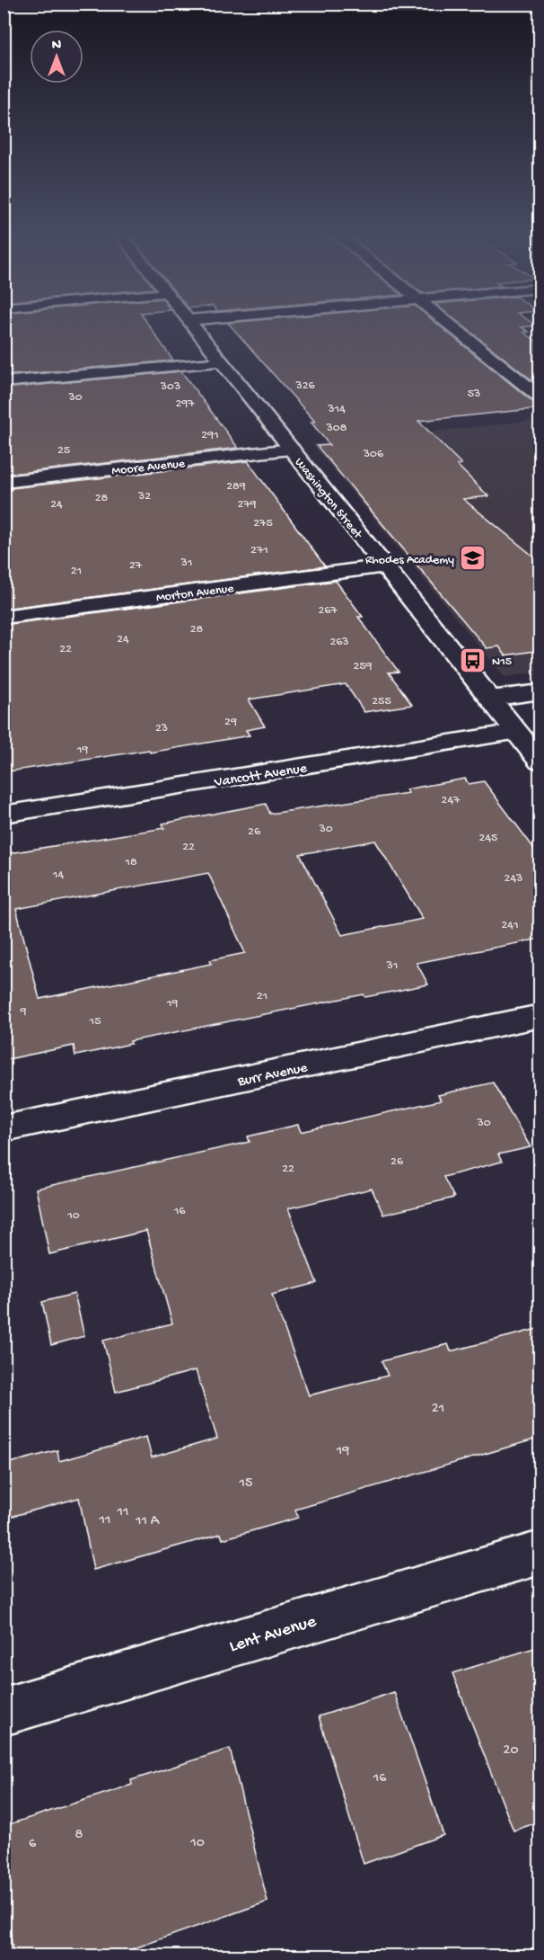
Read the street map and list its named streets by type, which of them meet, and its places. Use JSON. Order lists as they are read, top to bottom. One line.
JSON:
{"streets":{"street":["Moore Avenue","Washington Street","Morton Avenue","Vancott Avenue","Burr Avenue","Lent Avenue"]},"crossings":[["Moore Avenue","Washington Street"],["Washington Street","Morton Avenue"],["Washington Street","Vancott Avenue"]],"places":{"school or university":["Rhodes Academy"],"bus stop":["N15"]},"house_numbers":["326","303","53","30","297","314","308","291","25","306","289","32","28","24","279","275","271","31","27","21","267","28","24","263","22","259","255","29","23","19","247","30","26","245","22","18","14","243","241","31","21","19","9","15","30","26","22","16","10","21","19","15","11","11","11 A","20","16","8","10","6"],"north":"top"}
